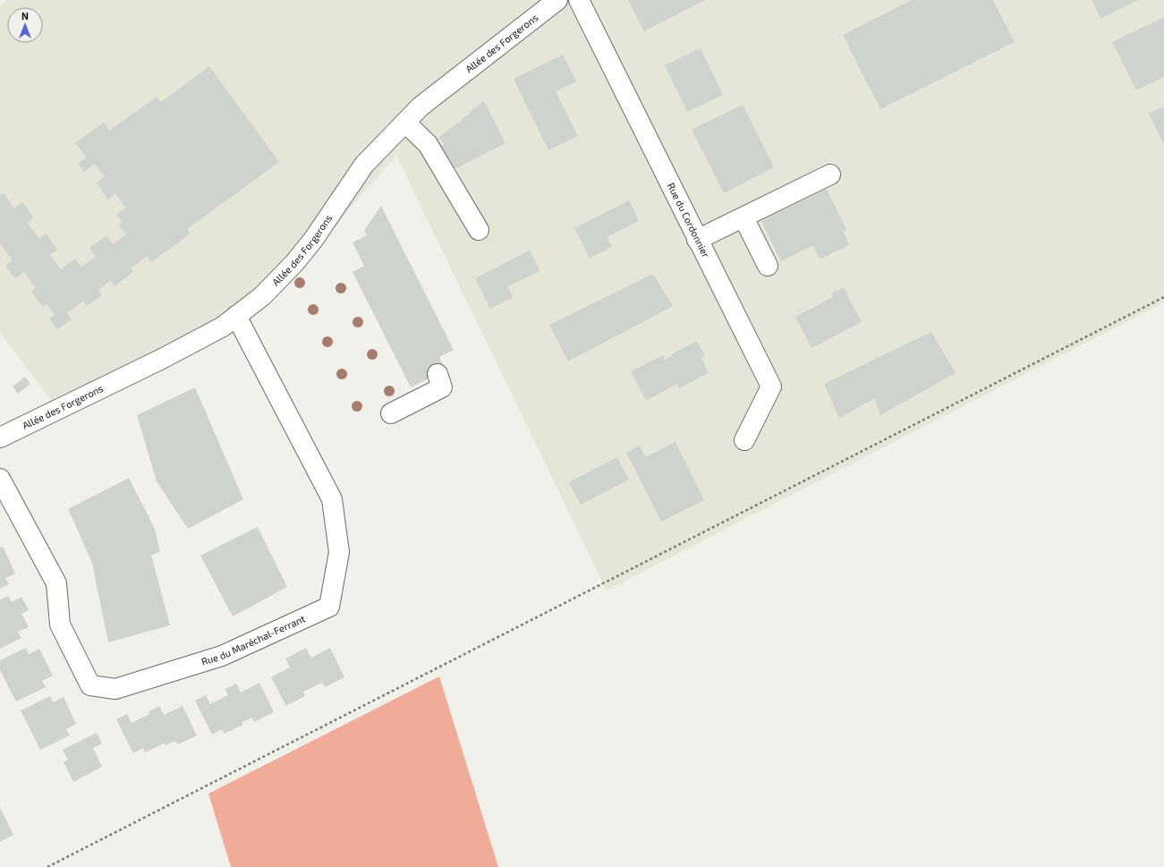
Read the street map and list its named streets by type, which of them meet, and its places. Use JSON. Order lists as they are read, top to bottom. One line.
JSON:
{"streets":{"street":["Allée des Forgerons","Rue du Cordonnier","Rue du Maréchal-Ferrant"]},"crossings":[["Allée des Forgerons","Rue du Maréchal-Ferrant"]],"north":"top"}
